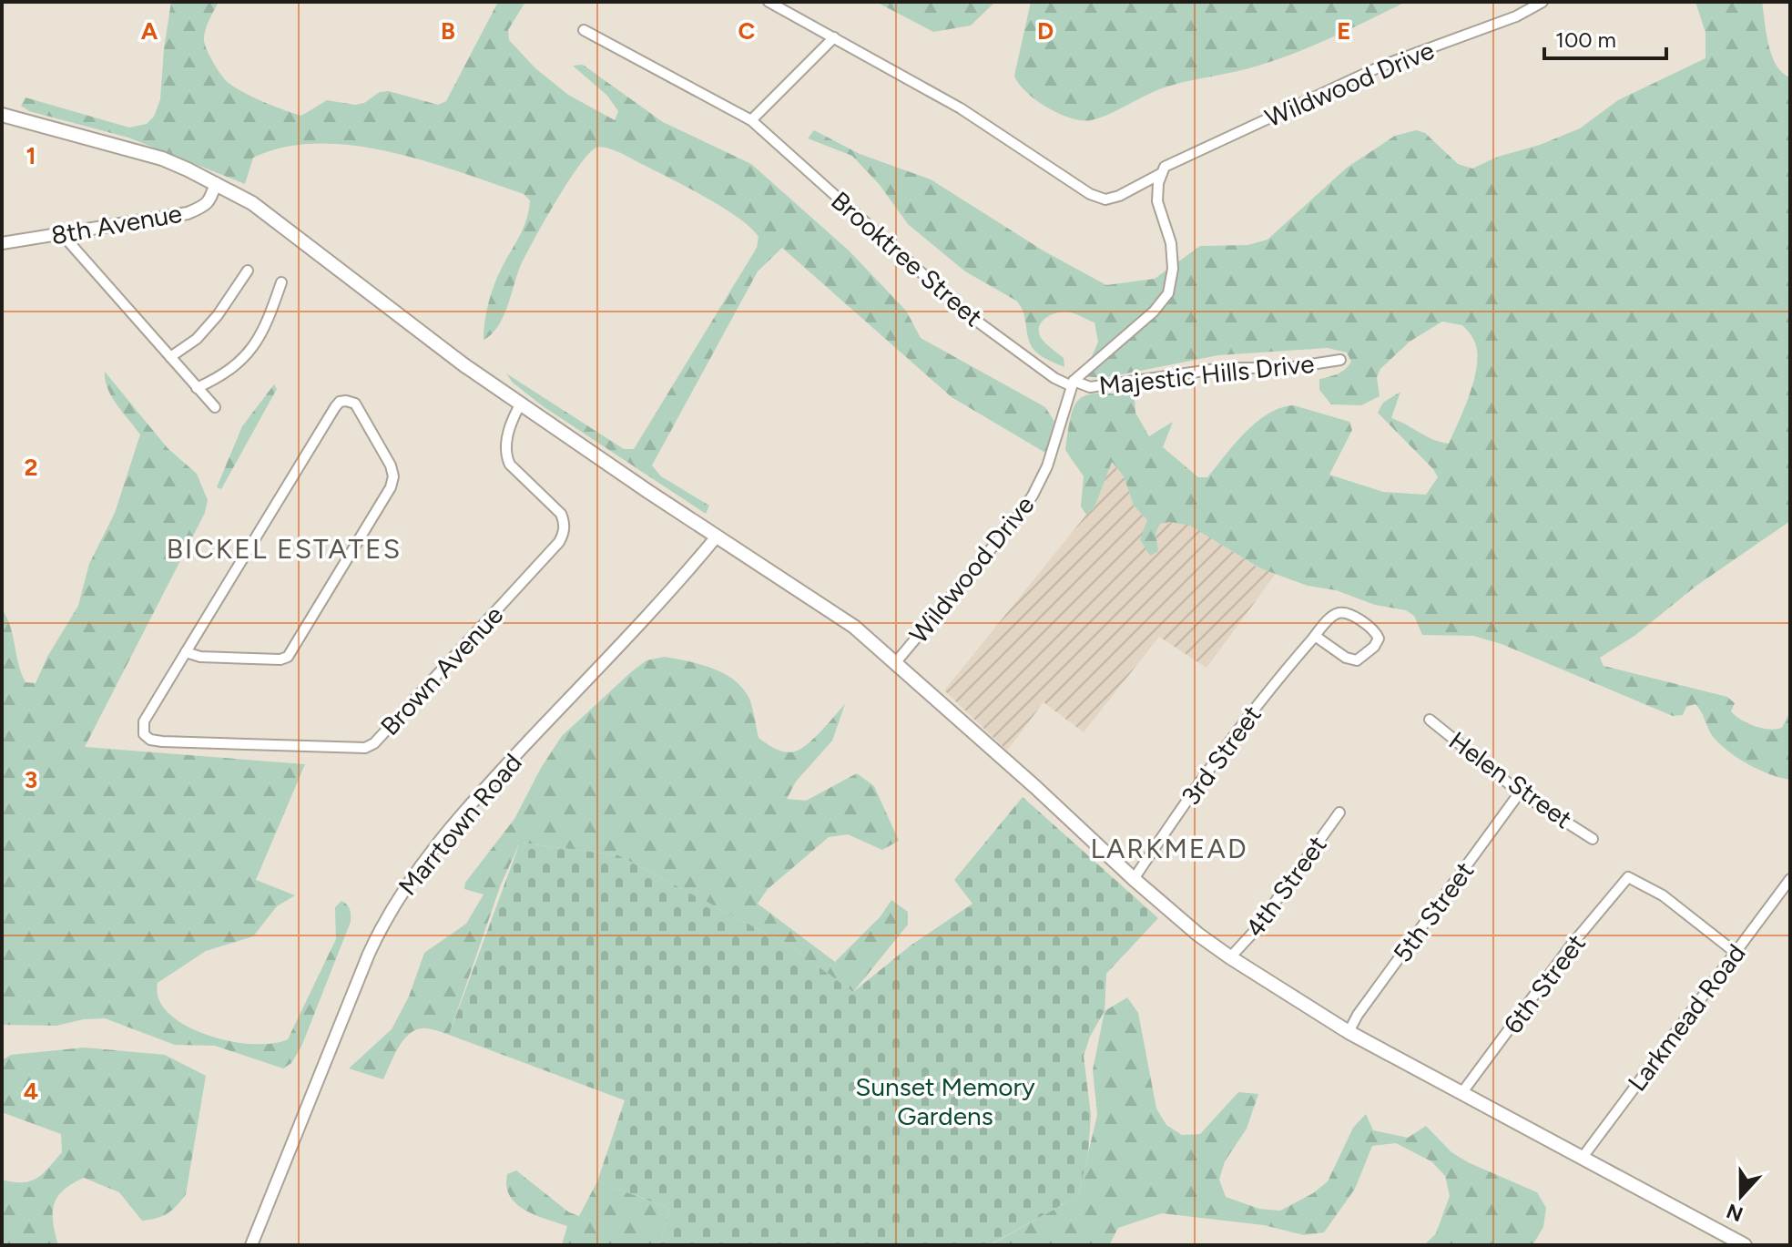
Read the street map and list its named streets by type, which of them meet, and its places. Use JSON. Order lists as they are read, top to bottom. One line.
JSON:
{"streets":{"street":["Wildwood Drive","8th Avenue","Brooktree Street","Majestic Hills Drive","Brown Avenue","3rd Street","Helen Street","Marrtown Road","4th Street","5th Street","6th Street","Larkmead Road"]},"crossings":[["Wildwood Drive","Brooktree Street"],["Wildwood Drive","Majestic Hills Drive"],["Brooktree Street","Majestic Hills Drive"],["Helen Street","5th Street"],["6th Street","Larkmead Road"]],"districts":["BICKEL ESTATES","LARKMEAD"],"parks":["Sunset Memory Gardens"],"scale_bar":"100 m","north":"bottom","grid":{"columns":["A","B","C","D","E"],"rows":["1","2","3","4"]}}
